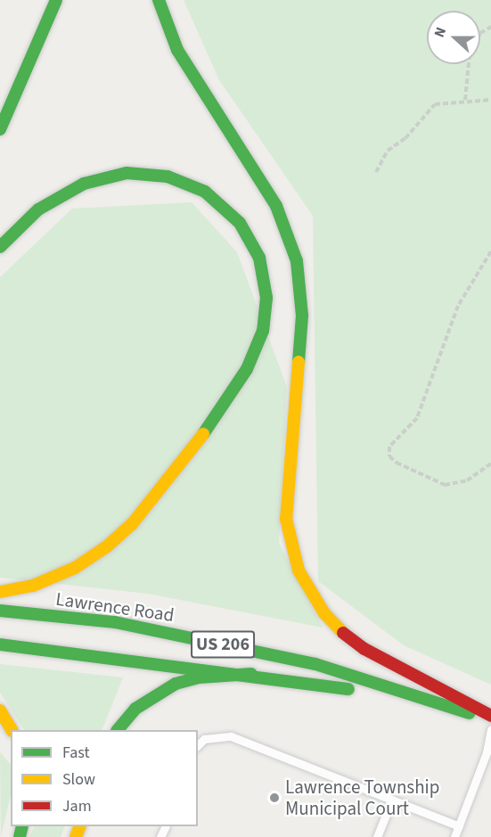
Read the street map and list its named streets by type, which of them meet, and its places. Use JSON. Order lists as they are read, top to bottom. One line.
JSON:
{"streets":{"main road":["Lawrence Road","US 206"]},"places":["Lawrence Township Municipal Court"],"legend":["Fast","Slow","Jam"],"north":"left"}
